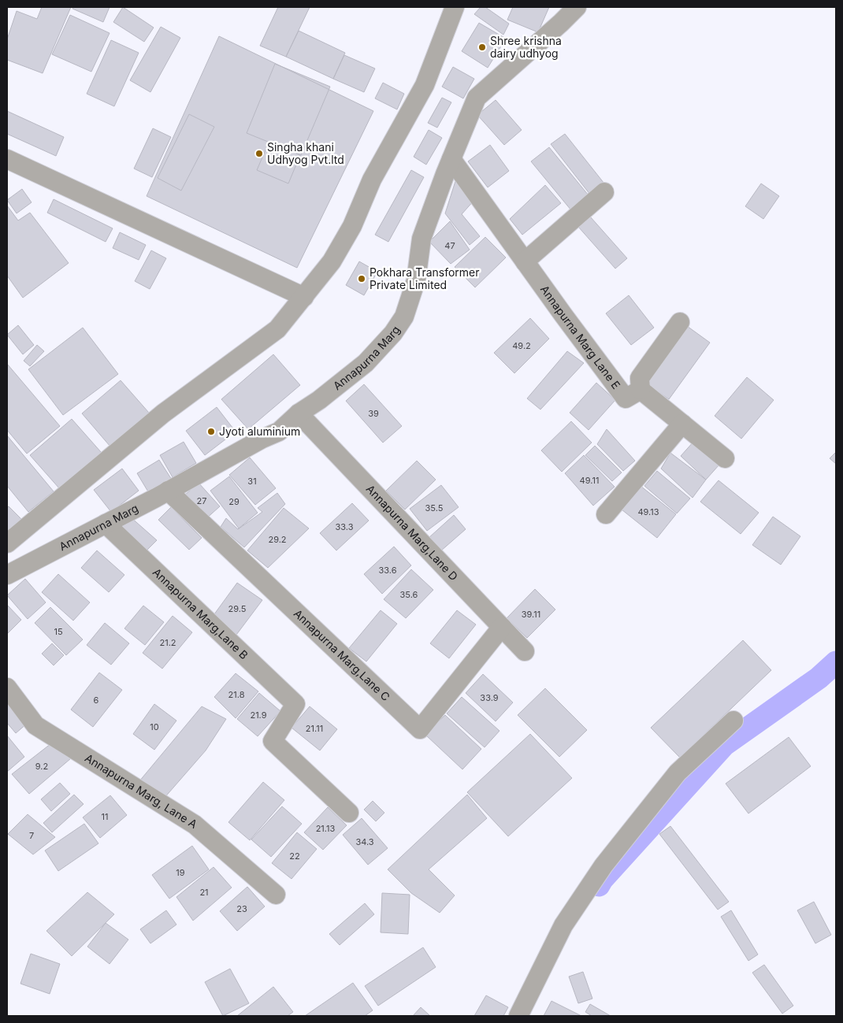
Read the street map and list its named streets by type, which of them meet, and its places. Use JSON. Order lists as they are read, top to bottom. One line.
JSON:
{"streets":{"street":["Annapurna Marg Lane E","Annapurna Marg","Annapurna Marg,Lane D","Annapurna Marg,Lane B","Annapurna Marg,Lane C","Annapurna Marg, Lane A"]},"crossings":[["Annapurna Marg Lane E","Annapurna Marg"],["Annapurna Marg","Annapurna Marg,Lane D"],["Annapurna Marg","Annapurna Marg,Lane B"],["Annapurna Marg","Annapurna Marg,Lane C"],["Annapurna Marg,Lane D","Annapurna Marg,Lane C"]],"places":["Shree krishna dairy udhyog","Singha khani Udhyog Pvt.ltd","Pokhara Transformer Private Limited","Jyoti aluminium"],"house_numbers":["47","49.2","39","49.11","31","27","29","35.5","49.13","33.3","29.2","33.6","35.6","29.5","39.11","15","21.2","21.8","33.9","6","21.9","10","21.11","9.2","11","21.13","7","34.3","22","19","21","23"]}
